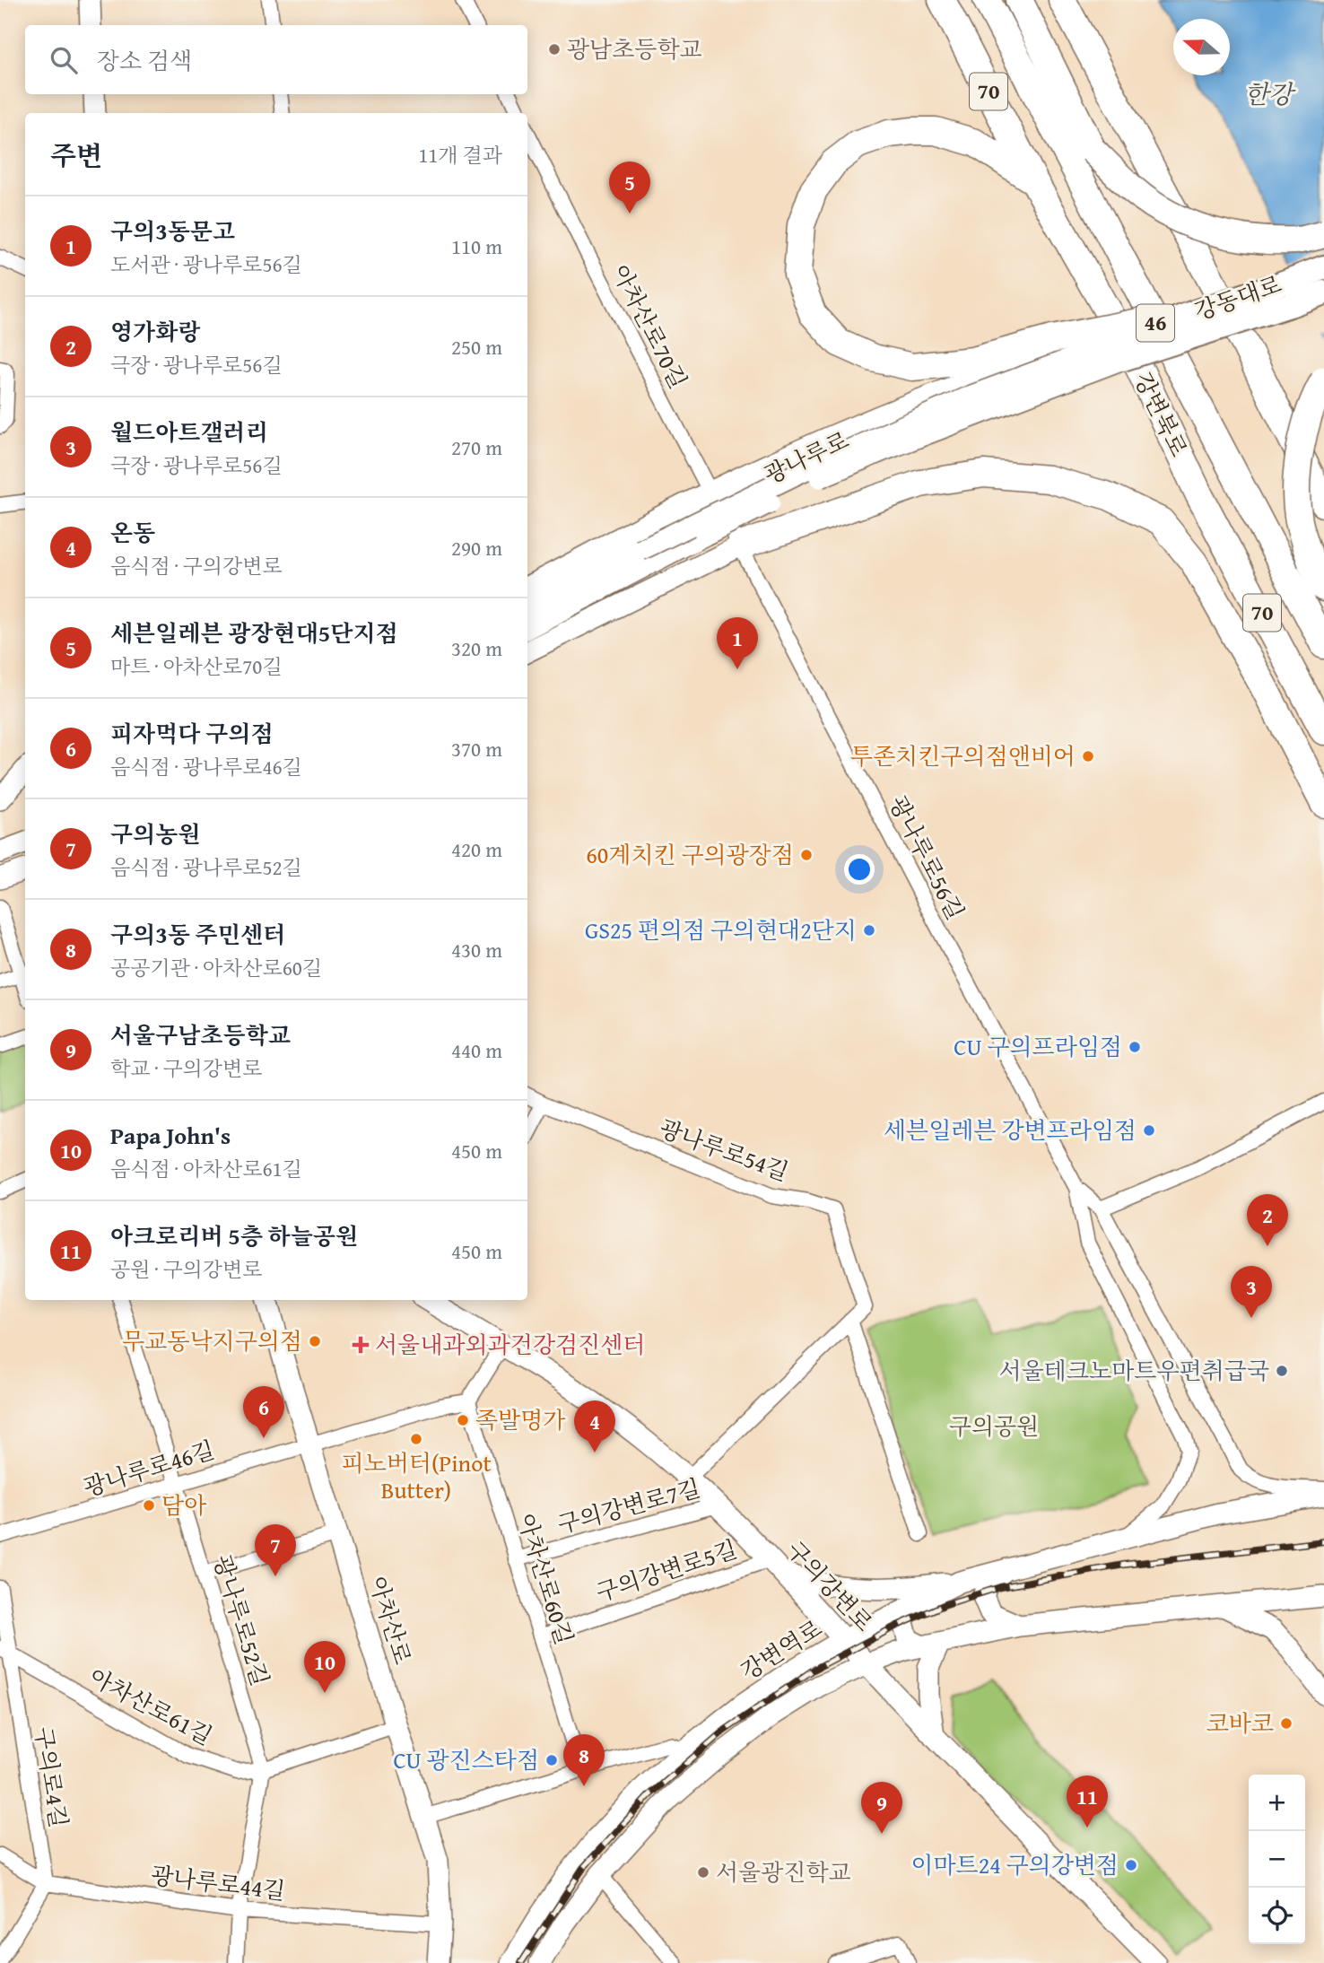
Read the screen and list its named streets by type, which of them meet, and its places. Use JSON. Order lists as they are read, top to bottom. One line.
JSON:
{"streets":{"highway":["70","46","강변북로"],"main road":["강동대로","광나루로","구의강변로","아차산로","강변역로"],"street":["아차산로70길","광나루로56길","광나루로54길","광나루로46길","구의강변로7길","구의강변로5길","아차산로60길","광나루로52길","아차산로61길","구의로4길","광나루로44길"]},"crossings":[["강동대로","광나루로"],["아차산로70길","광나루로56길"],["광나루로56길","강변역로"],["광나루로54길","구의강변로"],["광나루로46길","아차산로60길"],["광나루로46길","광나루로52길"],["광나루로46길","아차산로"],["구의강변로7길","아차산로60길"],["구의강변로7길","구의강변로"],["구의강변로5길","아차산로60길"],["구의강변로5길","구의강변로"],["구의강변로","강변역로"],["광나루로52길","아차산로61길"],["광나루로52길","광나루로44길"],["아차산로","아차산로61길"],["아차산로","광나루로44길"],["아차산로61길","구의로4길"],["구의로4길","광나루로44길"]],"water":["한강"],"parks":["구의공원"],"places":{"other":["광남초등학교","투존치킨구의점앤비어","60계치킨 구의광장점","GS25 편의점 구의현대2단지","CU 구의프라임점","세븐일레븐 강변프라임점","무교동낙지구의점","서울테크노마트우편취급국","족발명가","피노버터(Pinot Butter)","담아","코바코","CU 광진스타점","이마트24 구의강변점","서울광진학교"],"health":["서울내과외과건강검진센터"]},"north":"left","page":{"search":"장소 검색","heading":["주변","11개 결과"],"pins":["5","1","2","3","6","4","7","10","8","11","9"],"list":[{"mark":"1","name":"구의3동문고","note":"도서관 · 광나루로56길","value":"110 m"},{"mark":"2","name":"영가화랑","note":"극장 · 광나루로56길","value":"250 m"},{"mark":"3","name":"월드아트갤러리","note":"극장 · 광나루로56길","value":"270 m"},{"mark":"4","name":"온동","note":"음식점 · 구의강변로","value":"290 m"},{"mark":"5","name":"세븐일레븐 광장현대5단지점","note":"마트 · 아차산로70길","value":"320 m"},{"mark":"6","name":"피자먹다 구의점","note":"음식점 · 광나루로46길","value":"370 m"},{"mark":"7","name":"구의농원","note":"음식점 · 광나루로52길","value":"420 m"},{"mark":"8","name":"구의3동 주민센터","note":"공공기관 · 아차산로60길","value":"430 m"},{"mark":"9","name":"서울구남초등학교","note":"학교 · 구의강변로","value":"440 m"},{"mark":"10","name":"Papa John's","note":"음식점 · 아차산로61길","value":"450 m"},{"mark":"11","name":"아크로리버 5층 하늘공원","note":"공원 · 구의강변로","value":"450 m"}],"map_buttons":["+","−"]}}
